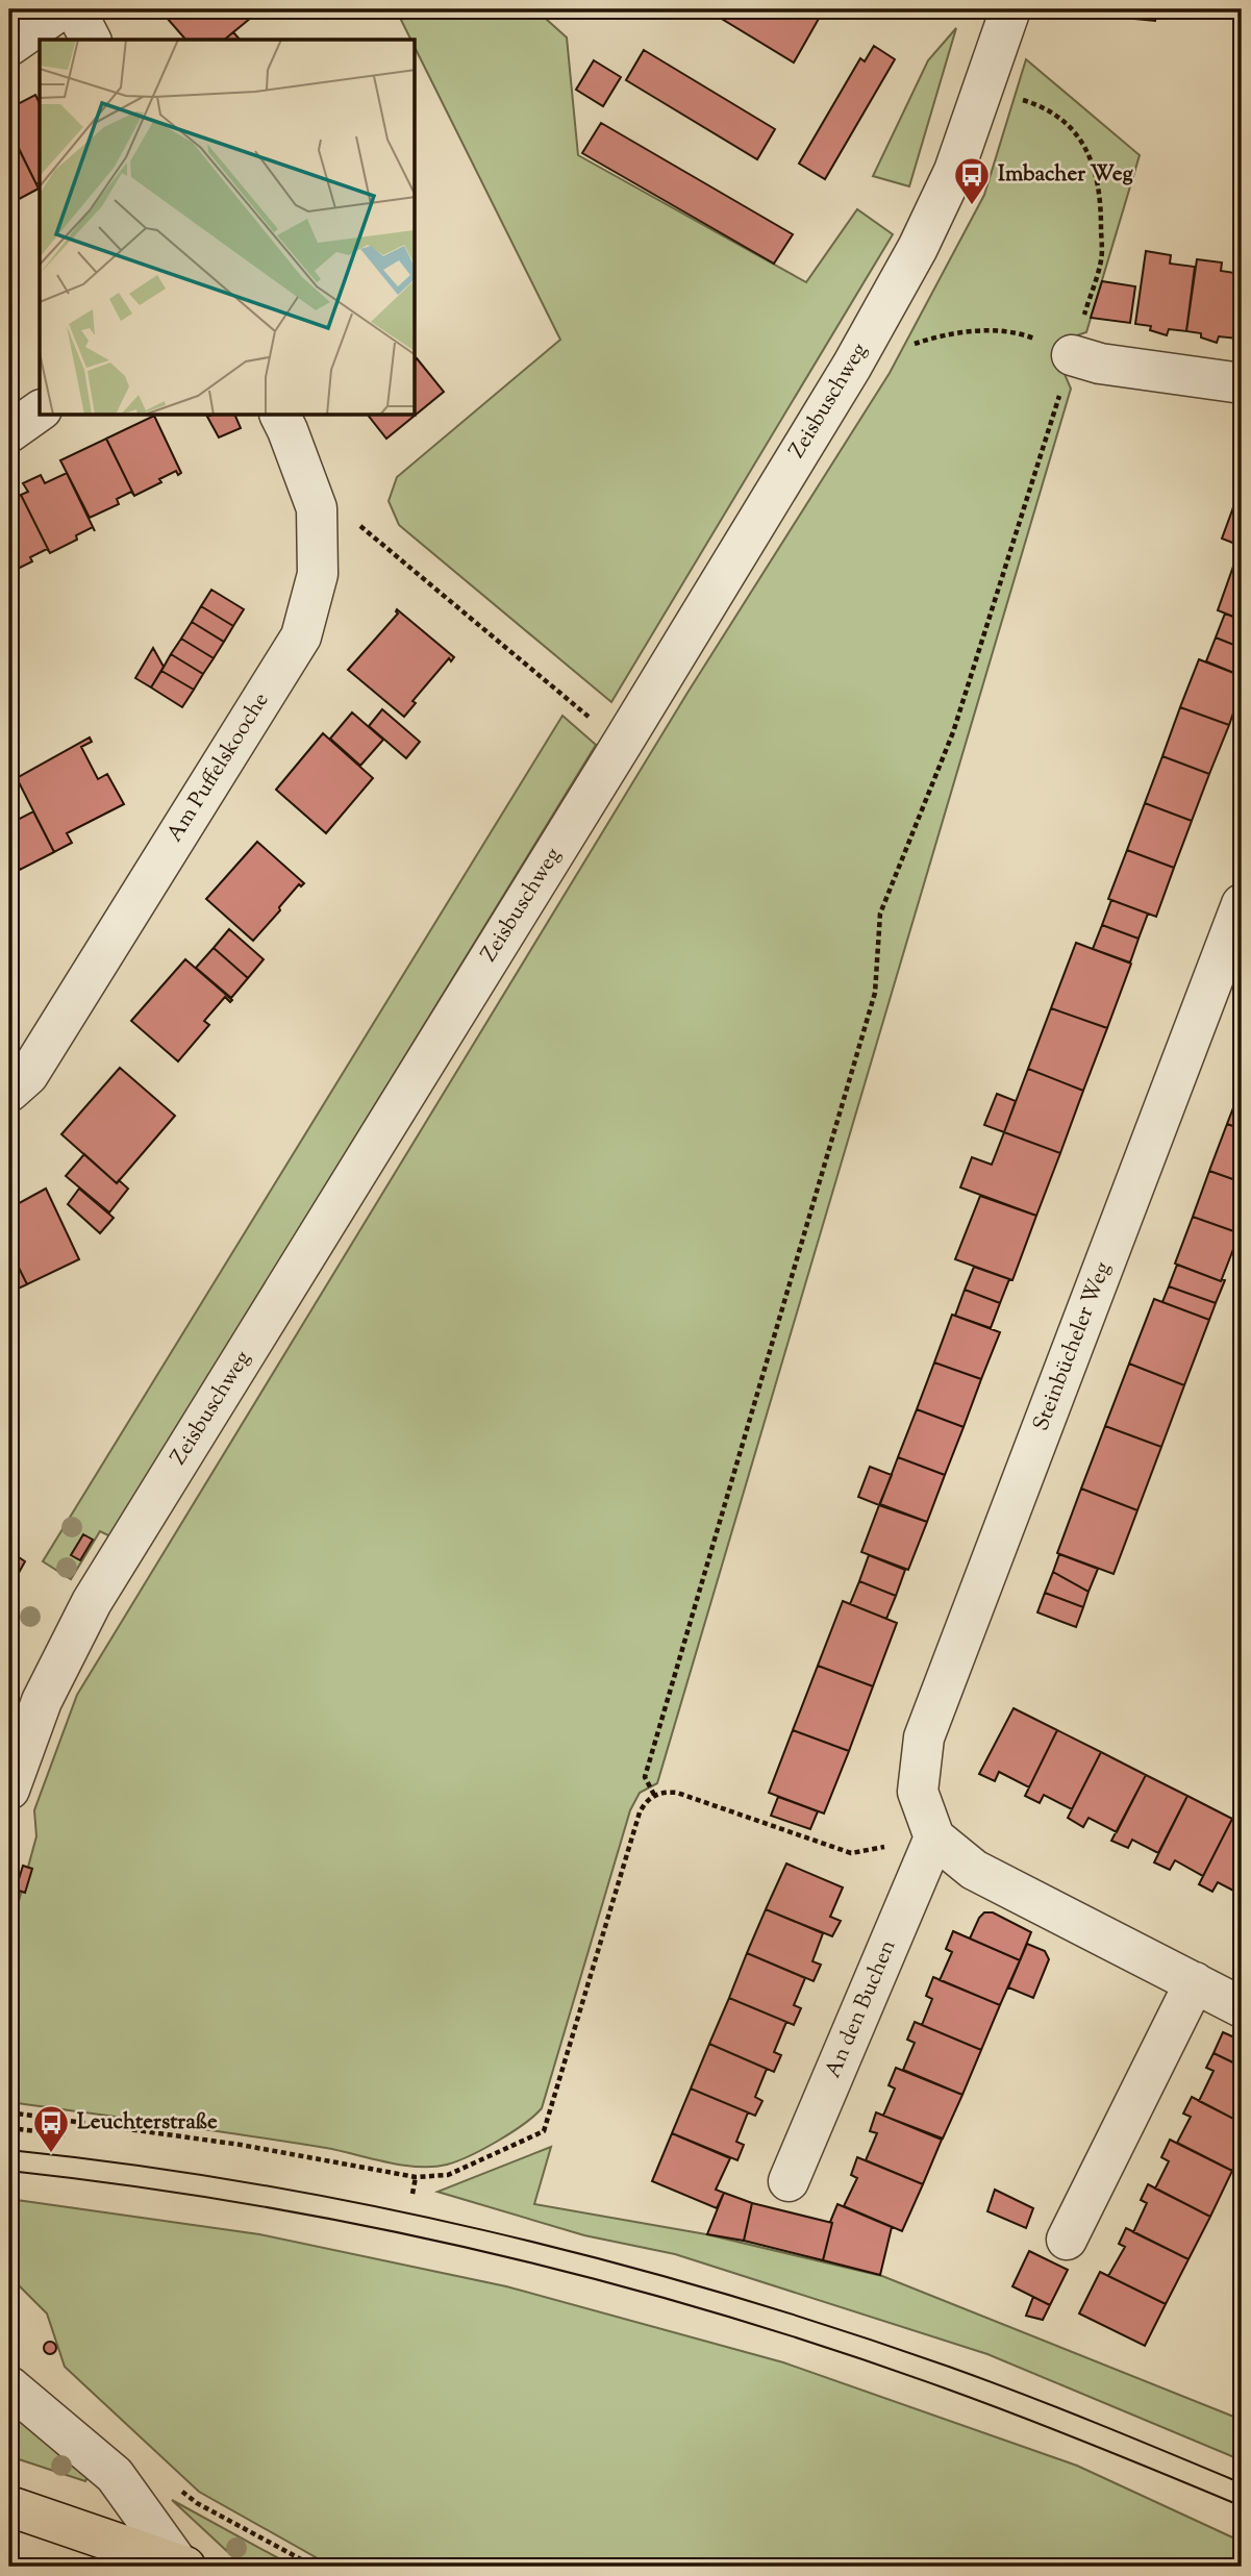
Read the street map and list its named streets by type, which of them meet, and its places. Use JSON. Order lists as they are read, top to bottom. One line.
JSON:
{"streets":{"street":["Zeisbuschweg","Am Puffelskooche","Steinbücheler Weg","An den Buchen"]},"crossings":[["Steinbücheler Weg","An den Buchen"]],"places":{"bus stop":["Imbacher Weg","Leuchterstraße"]}}
